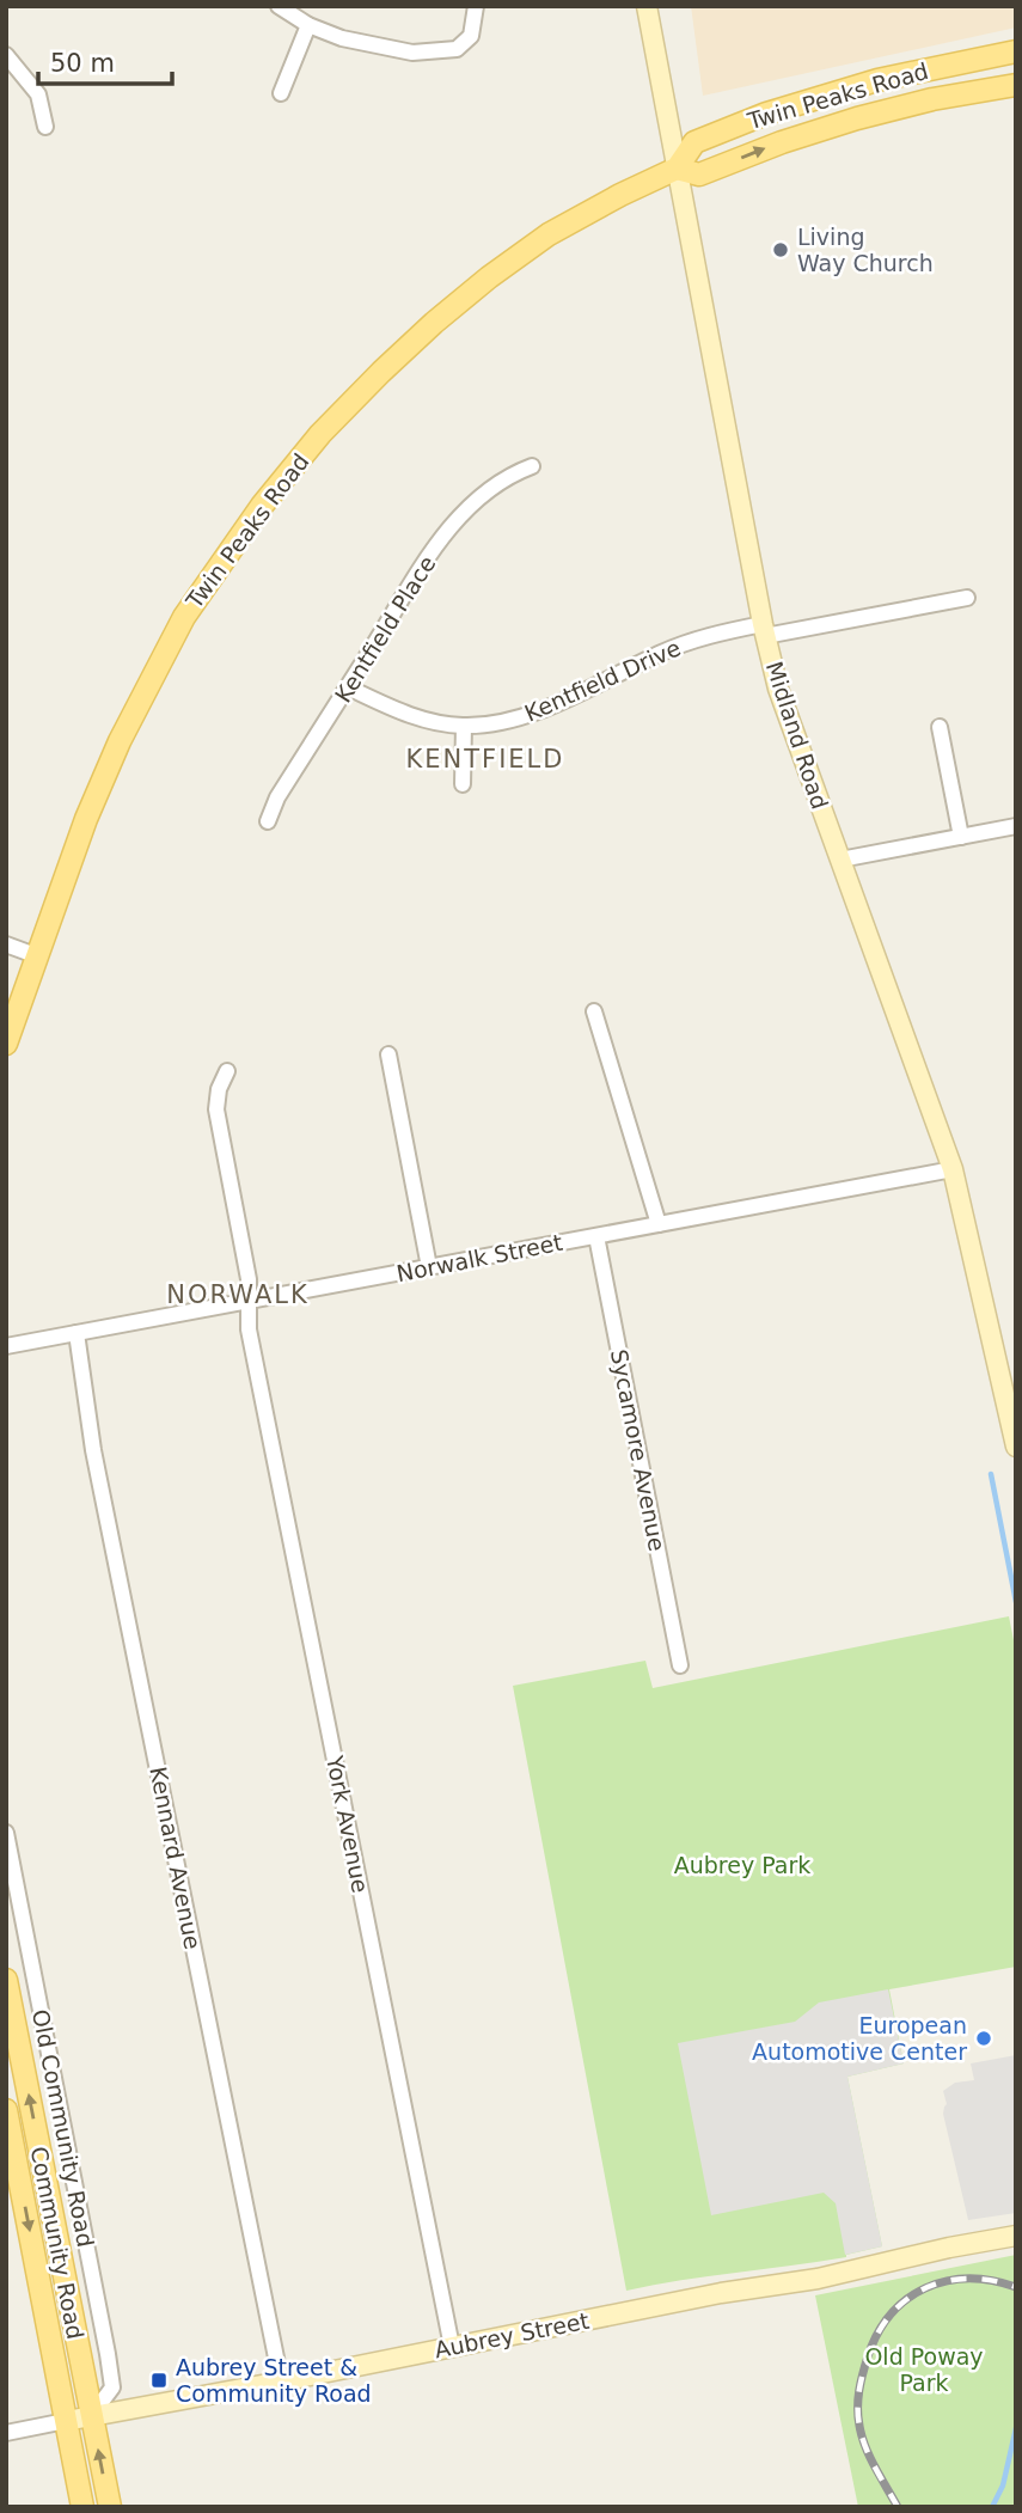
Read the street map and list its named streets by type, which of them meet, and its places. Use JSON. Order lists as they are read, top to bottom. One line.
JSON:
{"streets":{"main road":["Twin Peaks Road","Midland Road","Community Road","Aubrey Street"],"street":["Kentfield Place","Kentfield Drive","Norwalk Street","Sycamore Avenue","York Avenue","Kennard Avenue","Old Community Road"]},"crossings":[["Twin Peaks Road","Midland Road"],["Kentfield Place","Kentfield Drive"],["Kentfield Drive","Midland Road"],["Midland Road","Norwalk Street"],["Norwalk Street","Sycamore Avenue"],["Norwalk Street","York Avenue"],["Norwalk Street","Kennard Avenue"],["York Avenue","Aubrey Street"],["Kennard Avenue","Aubrey Street"],["Old Community Road","Community Road"],["Old Community Road","Aubrey Street"],["Community Road","Aubrey Street"]],"districts":["KENTFIELD","NORWALK"],"parks":["Aubrey Park","Old Poway Park"],"places":{"other":["Living Way Church","European Automotive Center"],"transit":["Aubrey Street & Community Road"]},"scale_bar":"50 m"}
